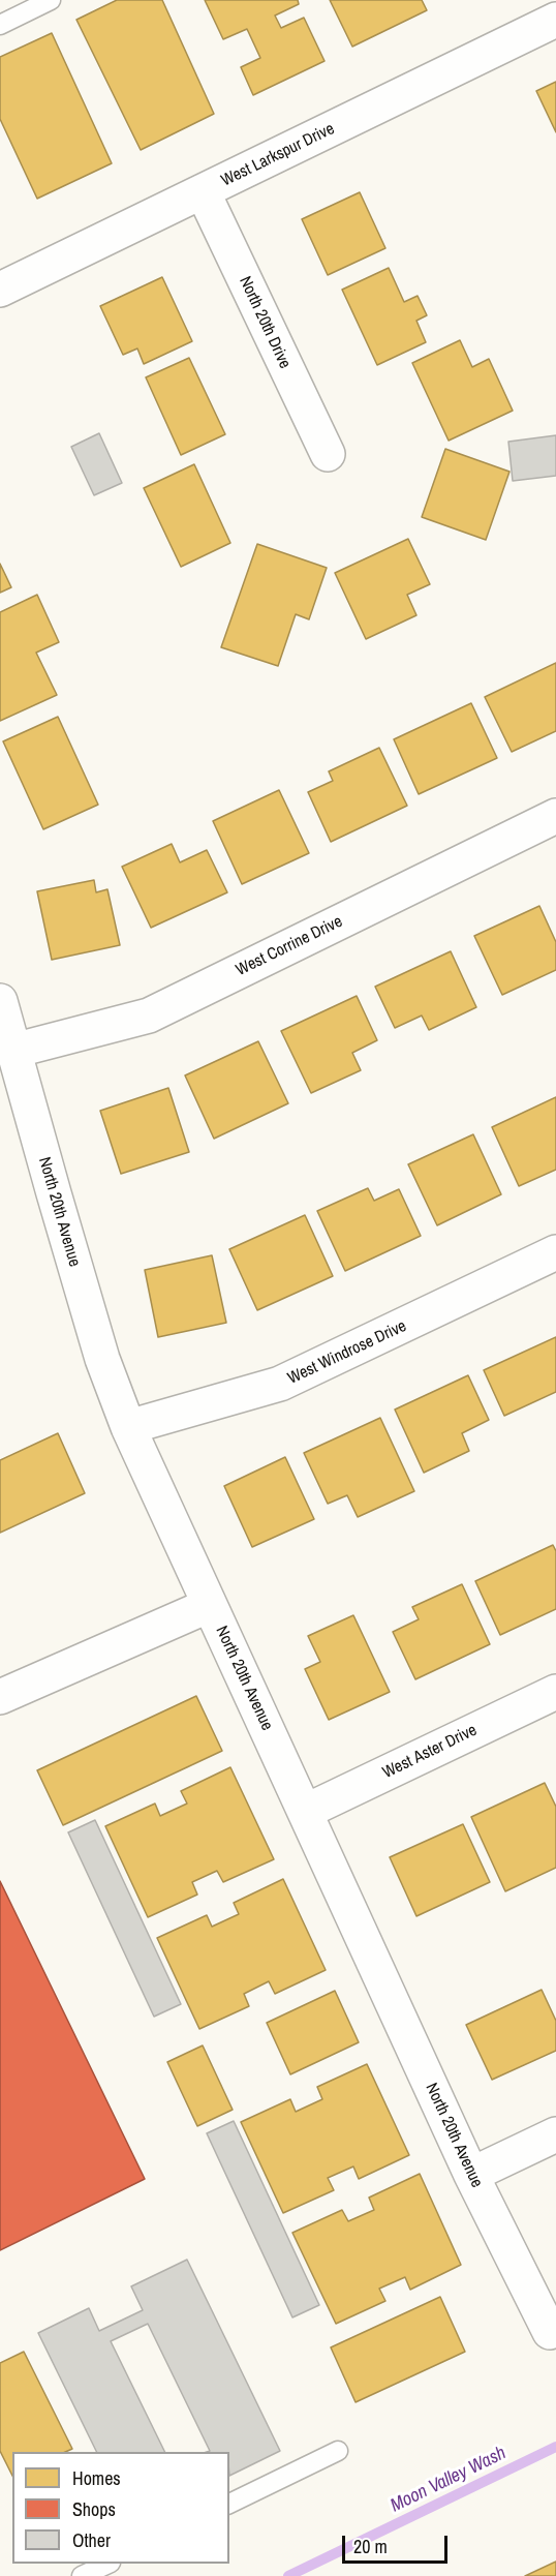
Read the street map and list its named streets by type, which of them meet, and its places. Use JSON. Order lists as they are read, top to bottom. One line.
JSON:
{"streets":{"street":["West Larkspur Drive","North 20th Drive","West Corrine Drive","North 20th Avenue","West Windrose Drive","West Aster Drive"]},"crossings":[["West Larkspur Drive","North 20th Drive"],["West Corrine Drive","North 20th Avenue"],["North 20th Avenue","West Windrose Drive"],["North 20th Avenue","West Aster Drive"]],"water":["Moon Valley Wash"],"legend":["Homes","Shops","Other"],"scale_bar":"20 m"}
